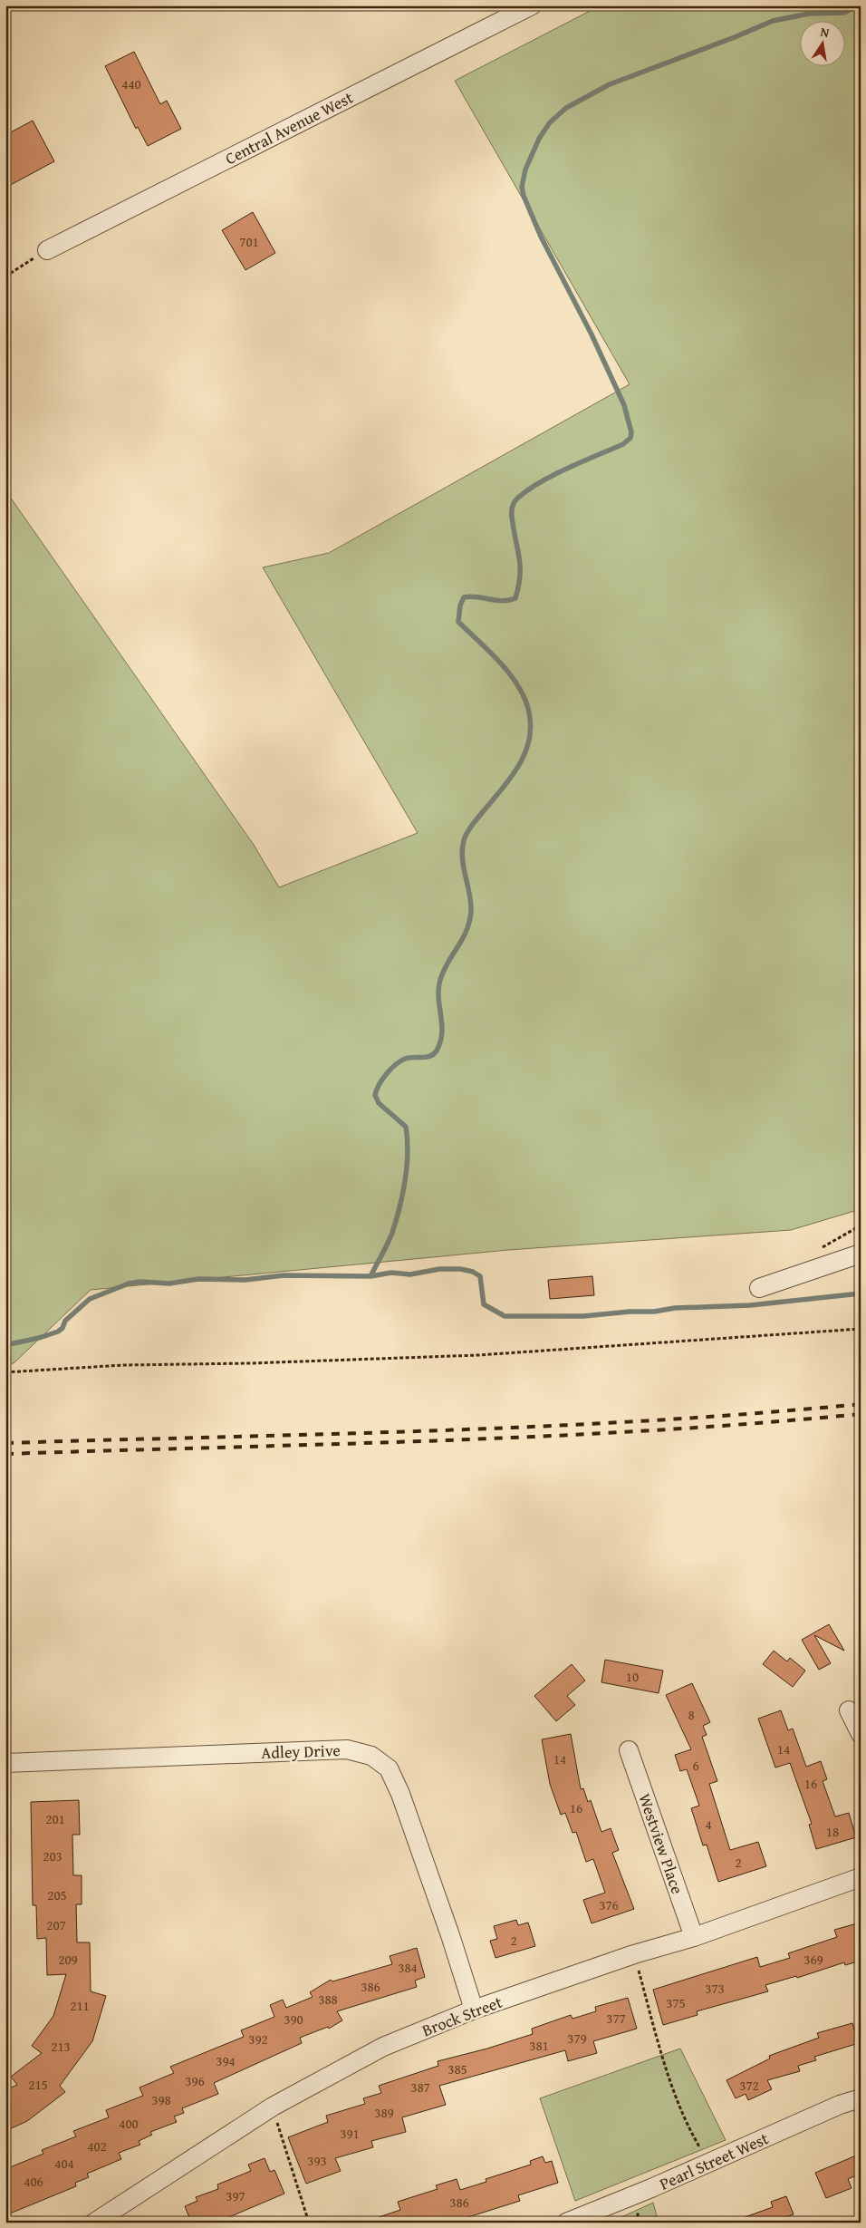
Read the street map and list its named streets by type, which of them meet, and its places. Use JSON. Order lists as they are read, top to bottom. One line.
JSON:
{"streets":{"street":["Central Avenue West","Adley Drive","Westview Place","Brock Street","Pearl Street West"]},"crossings":[["Adley Drive","Brock Street"],["Westview Place","Brock Street"]],"house_numbers":["440","701","10","8","14","14","6","16","16","201","4","18","203","2","205","376","207","2","209","369","384","386","373","388","375","211","377","390","379","392","381","213","394","385","396","215","372","387","398","389","400","391","402","393","404","406","397","386"],"north":"top"}
